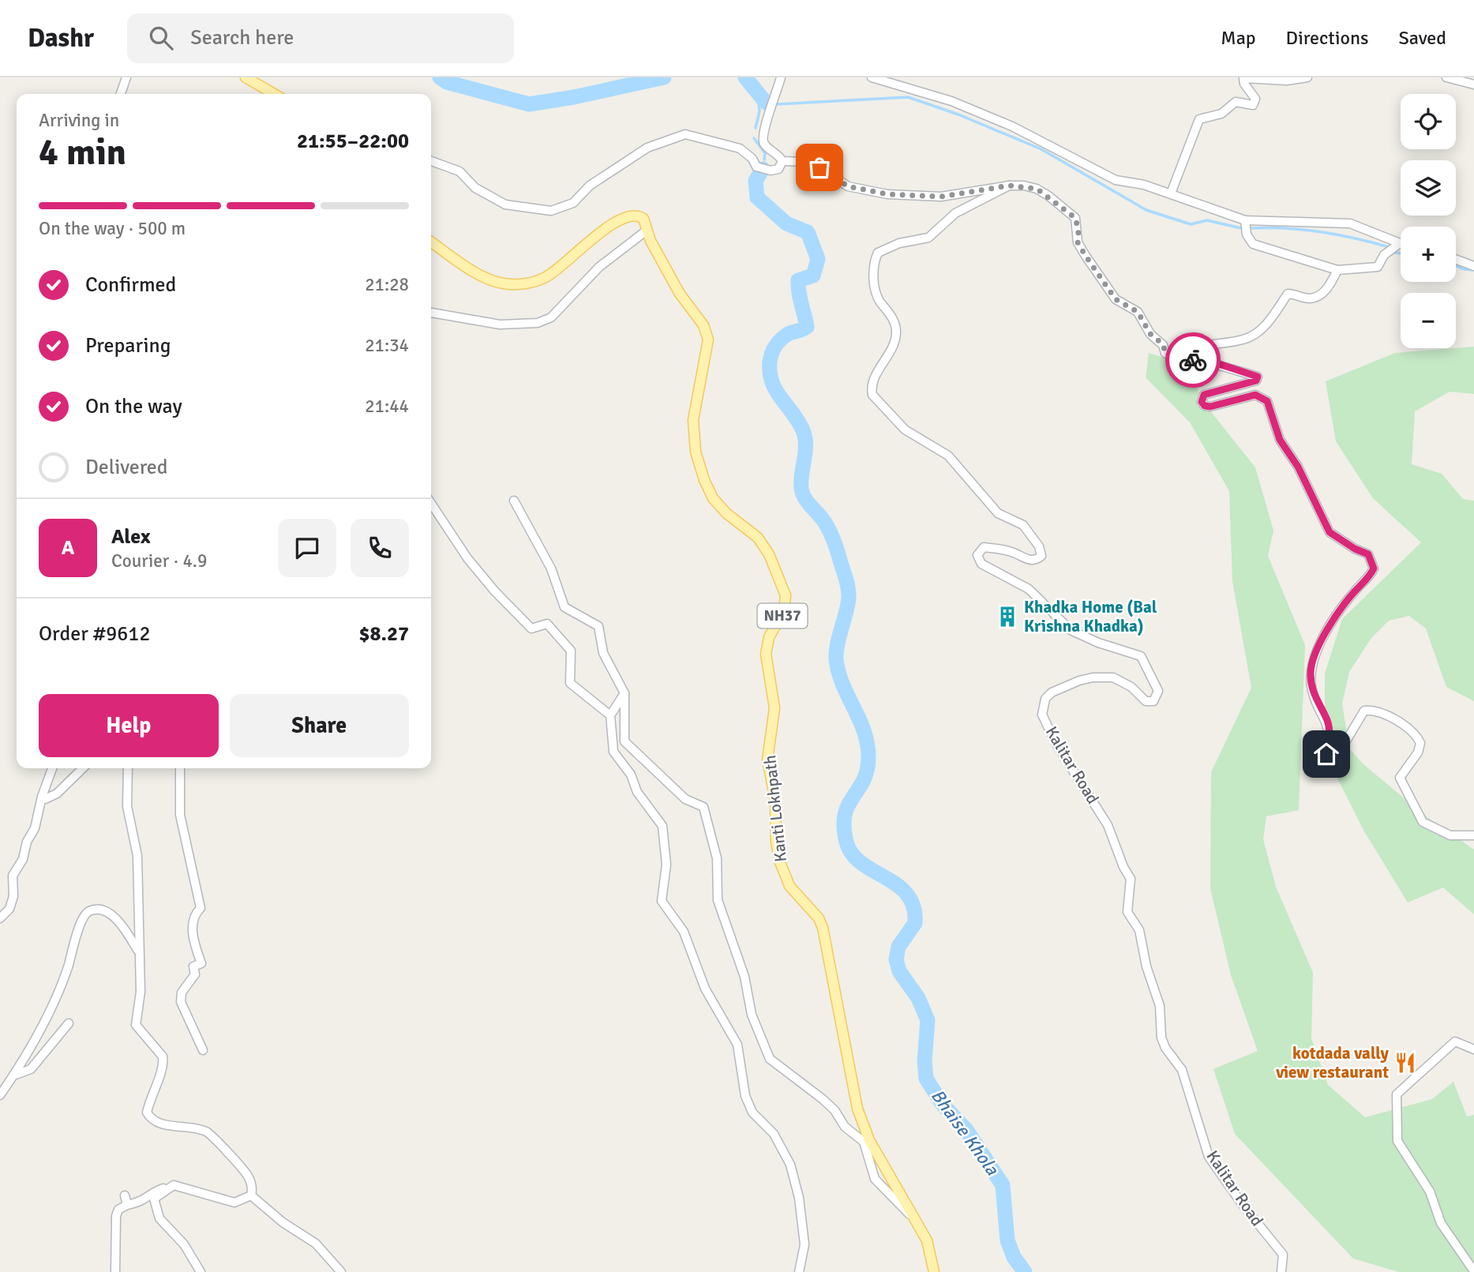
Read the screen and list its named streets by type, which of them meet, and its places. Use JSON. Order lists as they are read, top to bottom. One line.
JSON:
{"streets":{"main road":["NH37","Kanti Lokhpath"],"street":["Kalitar Road"]},"water":["Bhaise Khola"],"places":{"building":["Khadka Home (Bal Krishna Khadka)"],"restaurant":["kotdada vally view restaurant"]},"page":{"header":"Dashr","search":"Search here","nav":["Map","Directions","Saved"],"map_buttons":["+","−"],"heading":["4 min","Arriving in","21:55–22:00"],"panel":["Alex","Courier · 4.9","Order #9612","$8.27"],"bar":"On the way · 500 m","list":[["Confirmed","21:28"],["Preparing","21:34"],["On the way","21:44"],"Delivered"],"round":"A","buttons":["Help","Share"]}}
